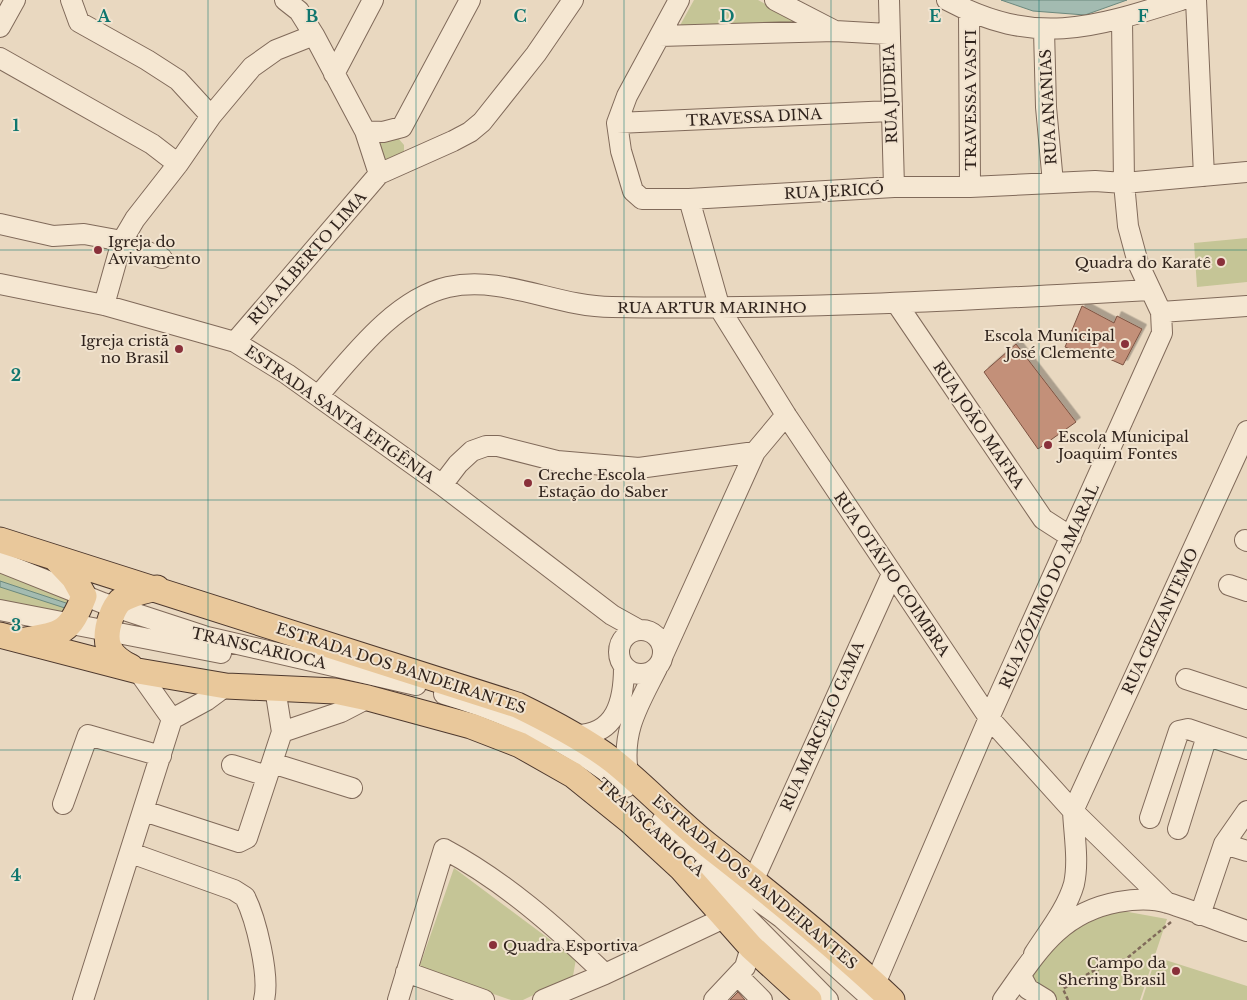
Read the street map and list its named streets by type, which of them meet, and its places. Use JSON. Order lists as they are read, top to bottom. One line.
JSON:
{"streets":{"main road":["ESTRADA DOS BANDEIRANTES"],"street":["RUA JUDEIA","TRAVESSA VASTI","RUA ANANIAS","TRAVESSA DINA","RUA JERICÓ","RUA ALBERTO LIMA","RUA ARTUR MARINHO","ESTRADA SANTA EFIGÊNIA","RUA JOÃO MAFRA","RUA OTÁVIO COIMBRA","RUA ZÓZIMO DO AMARAL","RUA CRIZANTEMO","TRANSCARIOCA","RUA MARCELO GAMA"]},"crossings":[["RUA JUDEIA","TRAVESSA DINA"],["RUA JUDEIA","RUA JERICÓ"],["TRAVESSA VASTI","RUA JERICÓ"],["RUA ANANIAS","RUA JERICÓ"],["TRAVESSA DINA","RUA JERICÓ"],["RUA JERICÓ","RUA OTÁVIO COIMBRA"],["RUA JERICÓ","RUA ZÓZIMO DO AMARAL"],["RUA ALBERTO LIMA","ESTRADA SANTA EFIGÊNIA"],["RUA ARTUR MARINHO","ESTRADA SANTA EFIGÊNIA"],["RUA ARTUR MARINHO","RUA JOÃO MAFRA"],["RUA ARTUR MARINHO","RUA OTÁVIO COIMBRA"],["RUA ARTUR MARINHO","RUA ZÓZIMO DO AMARAL"],["RUA JOÃO MAFRA","RUA ZÓZIMO DO AMARAL"],["RUA OTÁVIO COIMBRA","RUA ZÓZIMO DO AMARAL"],["RUA OTÁVIO COIMBRA","RUA CRIZANTEMO"],["RUA OTÁVIO COIMBRA","RUA MARCELO GAMA"],["RUA ZÓZIMO DO AMARAL","TRANSCARIOCA"],["RUA ZÓZIMO DO AMARAL","ESTRADA DOS BANDEIRANTES"],["TRANSCARIOCA","ESTRADA DOS BANDEIRANTES"],["ESTRADA DOS BANDEIRANTES","RUA MARCELO GAMA"]],"places":["Igreja do Avivamento","Quadra do Karatê","Escola Municipal José Clemente","Igreja cristã no Brasil","Escola Municipal Joaquim Fontes","Creche Escola Estação do Saber","Quadra Esportiva","Campo da Shering Brasil"],"grid":{"columns":["A","B","C","D","E","F"],"rows":["1","2","3","4"]}}
